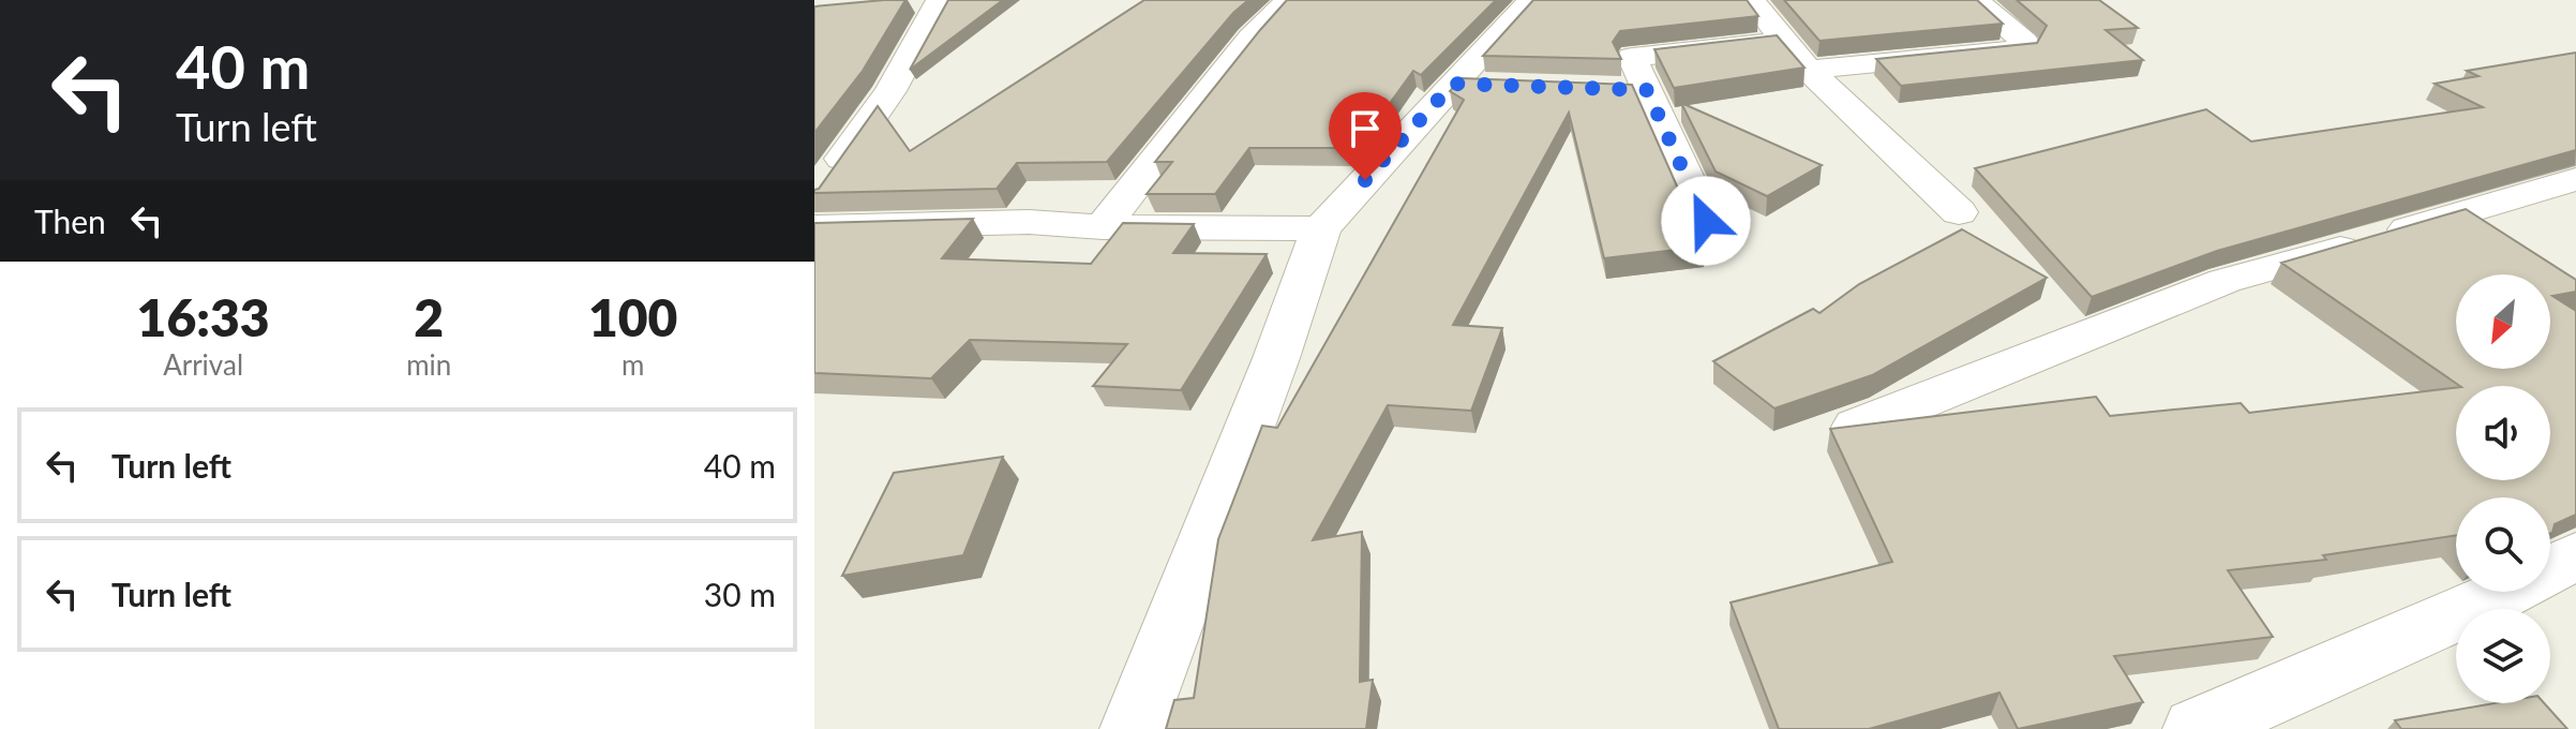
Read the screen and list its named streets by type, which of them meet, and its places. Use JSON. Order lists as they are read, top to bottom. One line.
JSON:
{"north":"bottom left","page":{"turn":["40 m","Turn left"],"then":"Then","eta":["16:33","Arrival","2","min","100","m"],"list":[{"name":"Turn left","value":"40 m"},{"name":"Turn left","value":"30 m"}]}}
